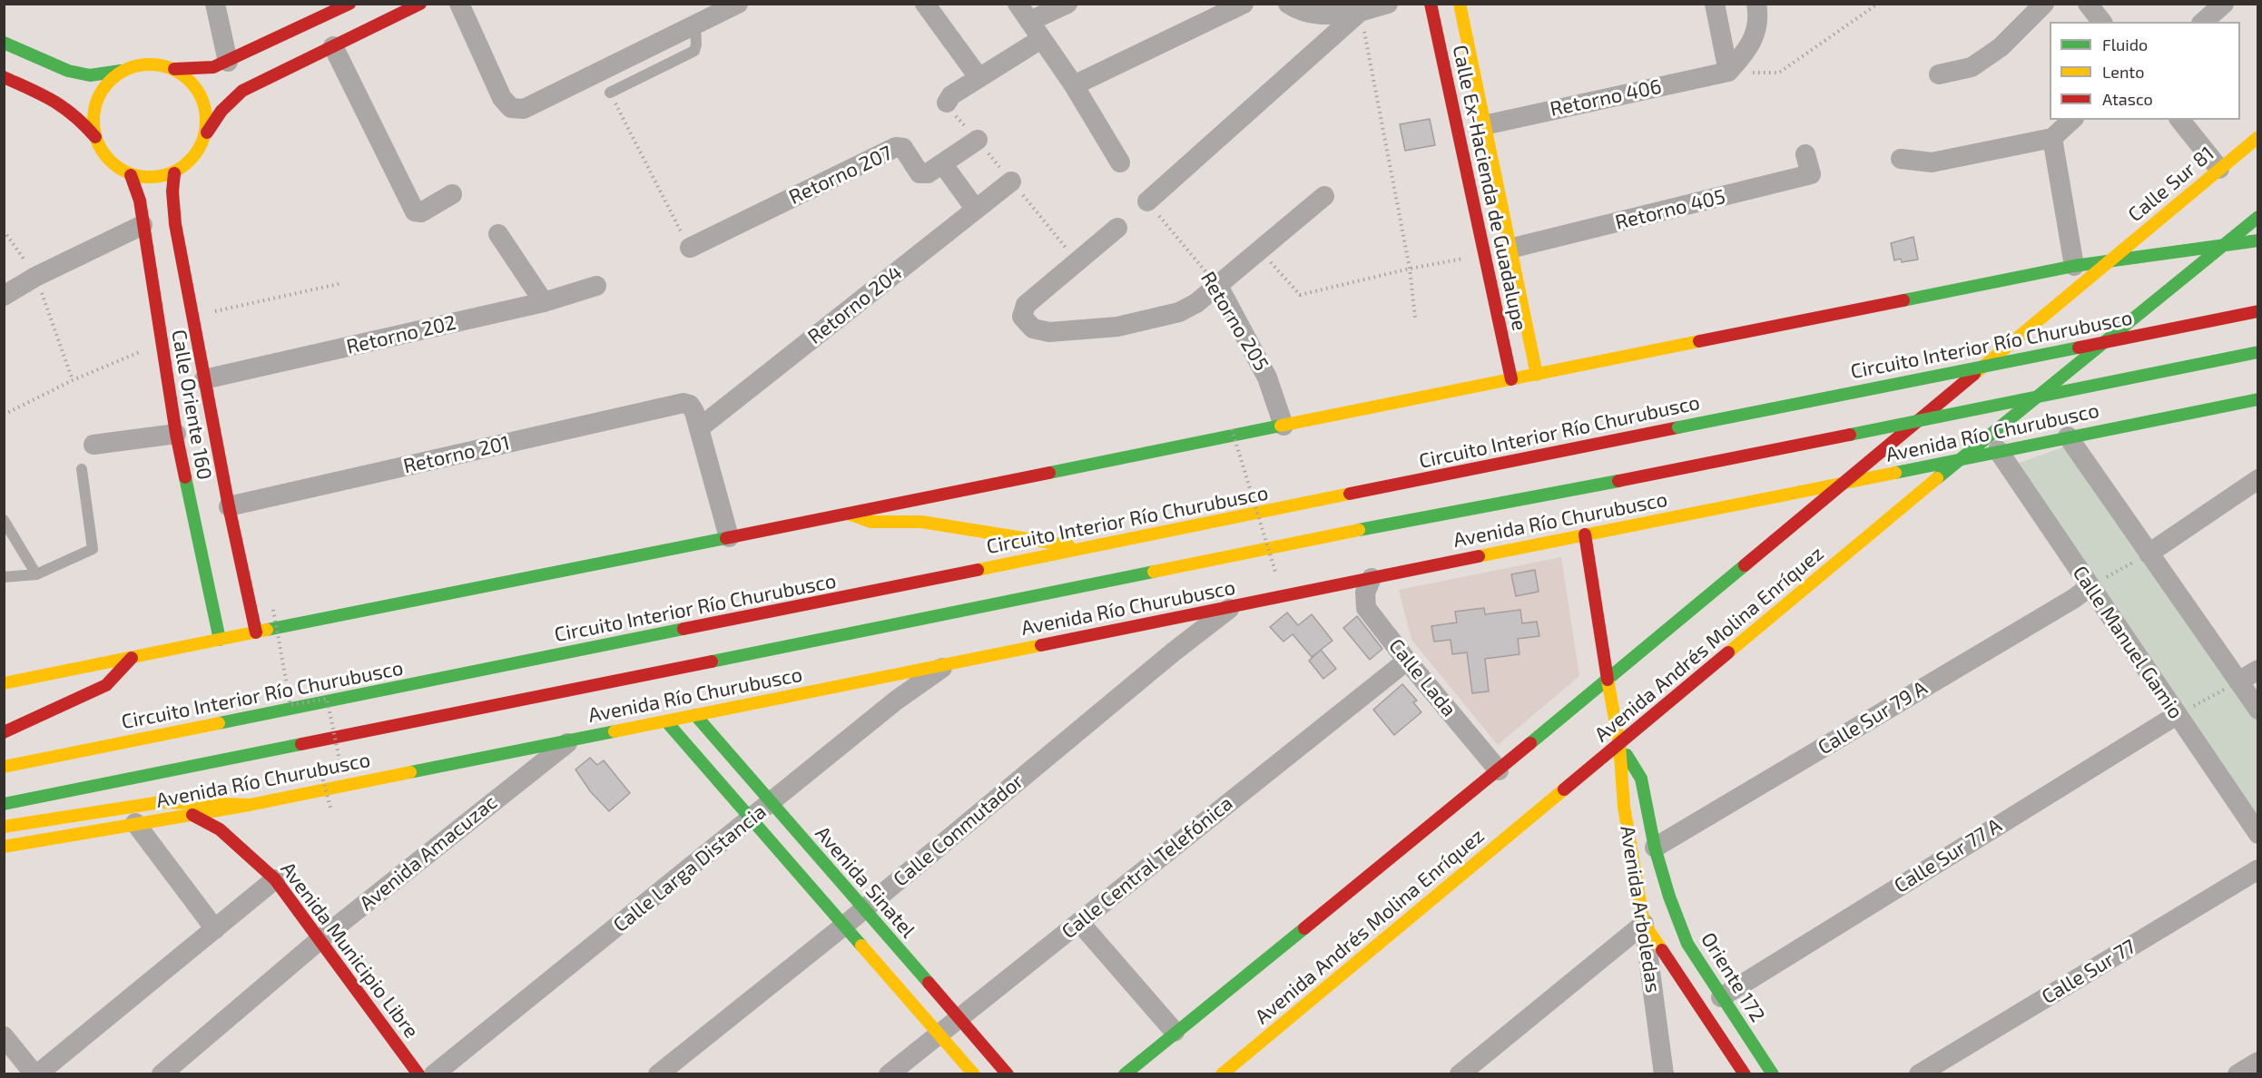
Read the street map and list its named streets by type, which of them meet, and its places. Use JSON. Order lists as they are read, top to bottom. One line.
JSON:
{"streets":{"main road":["Calle Sur 81","Calle Ex-Hacienda de Guadalupe","Circuito Interior Río Churubusco","Calle Oriente 160","Avenida Río Churubusco","Avenida Andrés Molina Enríquez","Avenida Sinatel","Avenida Arboledas","Avenida Municipio Libre","Oriente 172"],"street":["Retorno 406","Retorno 207","Retorno 405","Retorno 204","Retorno 205","Retorno 202","Retorno 201","Calle Manuel Gamio","Calle Lada","Calle Sur 79 A","Calle Conmutador","Avenida Amacuzac","Calle Sur 77 A","Calle Central Telefónica","Calle Larga Distancia","Calle Sur 77"]},"crossings":[["Retorno 406","Calle Ex-Hacienda de Guadalupe"],["Calle Sur 81","Avenida Andrés Molina Enríquez"],["Calle Ex-Hacienda de Guadalupe","Retorno 405"],["Retorno 204","Retorno 201"],["Retorno 202","Calle Oriente 160"],["Calle Oriente 160","Retorno 201"],["Avenida Río Churubusco","Calle Manuel Gamio"],["Avenida Río Churubusco","Avenida Andrés Molina Enríquez"],["Avenida Río Churubusco","Calle Lada"],["Avenida Río Churubusco","Calle Conmutador"],["Avenida Río Churubusco","Avenida Amacuzac"],["Avenida Río Churubusco","Calle Larga Distancia"],["Avenida Río Churubusco","Avenida Sinatel"],["Avenida Río Churubusco","Avenida Arboledas"],["Avenida Río Churubusco","Avenida Municipio Libre"],["Calle Manuel Gamio","Calle Sur 79 A"],["Calle Manuel Gamio","Calle Sur 77 A"],["Avenida Andrés Molina Enríquez","Calle Lada"],["Avenida Andrés Molina Enríquez","Avenida Arboledas"],["Calle Lada","Calle Central Telefónica"],["Calle Sur 79 A","Avenida Arboledas"],["Calle Conmutador","Avenida Sinatel"],["Avenida Amacuzac","Avenida Municipio Libre"],["Calle Sur 77 A","Oriente 172"],["Calle Central Telefónica","Avenida Sinatel"],["Calle Larga Distancia","Avenida Sinatel"],["Avenida Arboledas","Oriente 172"]],"legend":["Fluido","Lento","Atasco"]}
